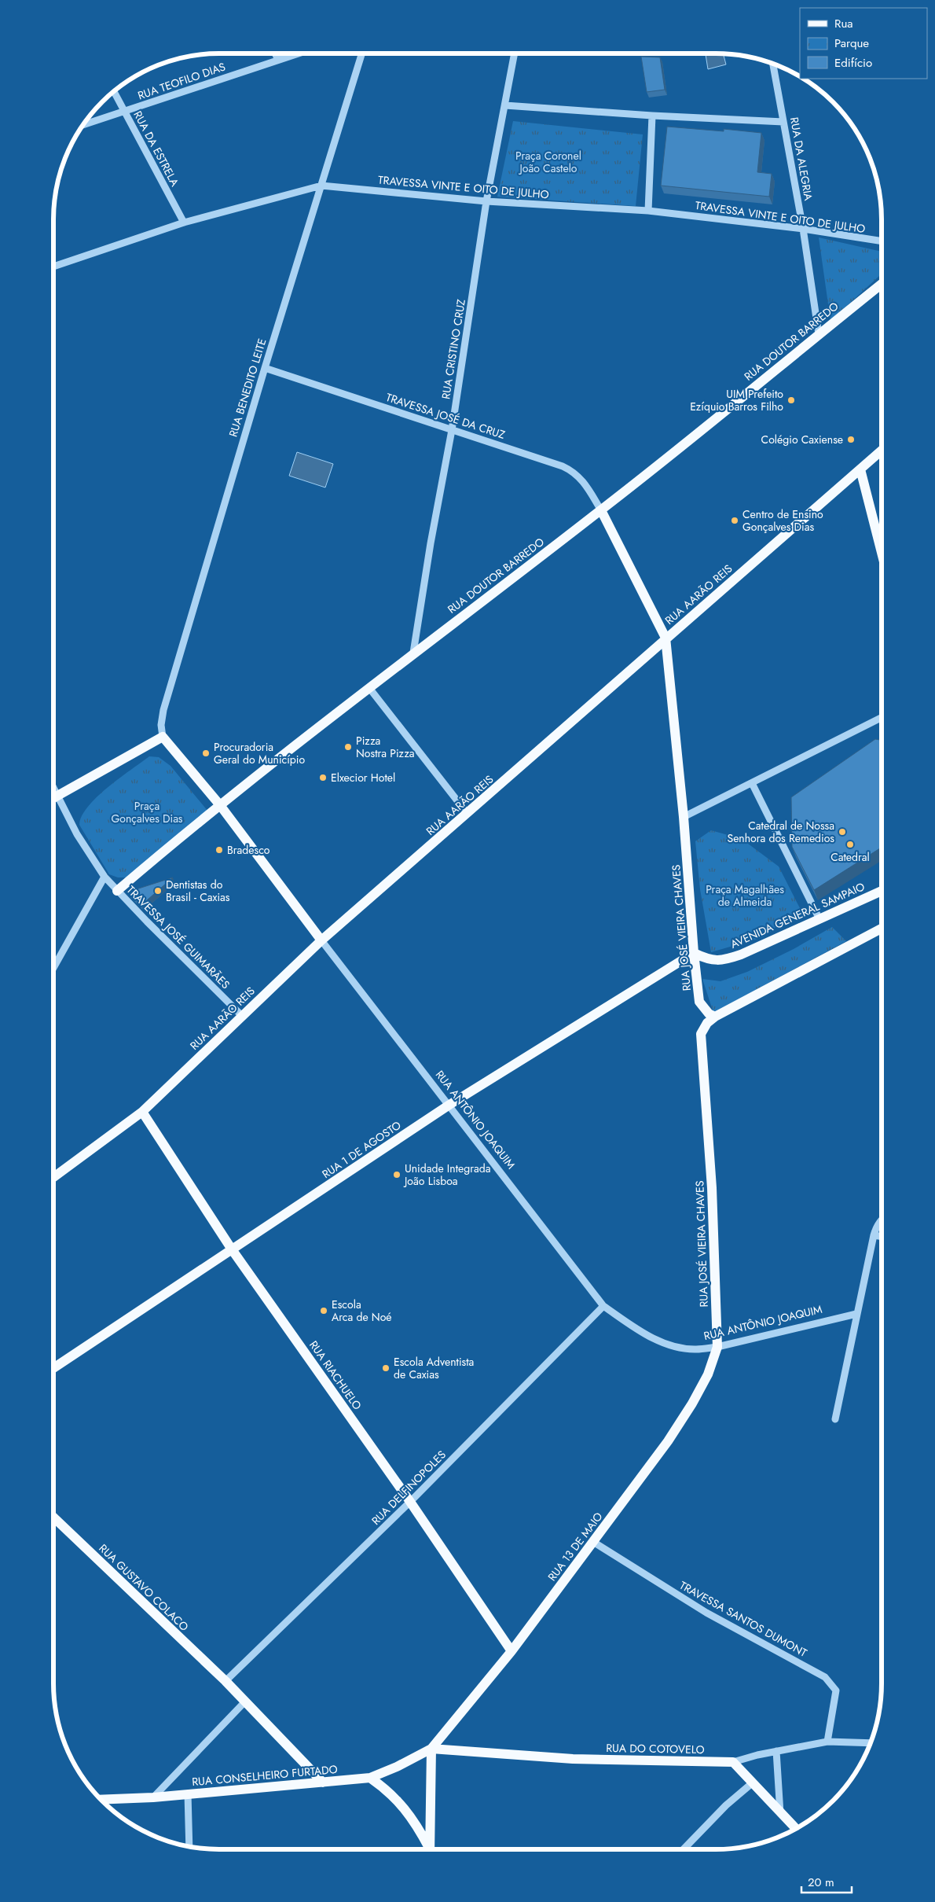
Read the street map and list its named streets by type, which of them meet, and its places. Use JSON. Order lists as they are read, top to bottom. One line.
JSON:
{"streets":{"main road":["RUA DOUTOR BARREDO","RUA AARÃO REIS","AVENIDA GENERAL SAMPAIO","RUA JOSÉ VIEIRA CHAVES","RUA ANTÔNIO JOAQUIM","RUA 1 DE AGOSTO","RUA RIACHUELO","RUA 13 DE MAIO","RUA GUSTAVO COLACO","RUA DO COTOVELO","RUA CONSELHEIRO FURTADO"],"street":["RUA TEOFILO DIAS","RUA DA ESTRELA","RUA DA ALEGRIA","TRAVESSA VINTE E OITO DE JULHO","RUA CRISTINO CRUZ","RUA BENEDITO LEITE","TRAVESSA JOSÉ DA CRUZ","TRAVESSA JOSÉ GUIMARÃES","RUA DELFINOPOLES","TRAVESSA SANTOS DUMONT"]},"crossings":[["RUA TEOFILO DIAS","RUA DA ESTRELA"],["RUA DA ESTRELA","TRAVESSA VINTE E OITO DE JULHO"],["RUA DA ALEGRIA","TRAVESSA VINTE E OITO DE JULHO"],["RUA DA ALEGRIA","RUA DOUTOR BARREDO"],["TRAVESSA VINTE E OITO DE JULHO","RUA CRISTINO CRUZ"],["TRAVESSA VINTE E OITO DE JULHO","RUA BENEDITO LEITE"],["RUA DOUTOR BARREDO","RUA CRISTINO CRUZ"],["RUA DOUTOR BARREDO","TRAVESSA JOSÉ DA CRUZ"],["RUA DOUTOR BARREDO","RUA JOSÉ VIEIRA CHAVES"],["RUA DOUTOR BARREDO","TRAVESSA JOSÉ GUIMARÃES"],["RUA DOUTOR BARREDO","RUA ANTÔNIO JOAQUIM"],["RUA CRISTINO CRUZ","TRAVESSA JOSÉ DA CRUZ"],["RUA BENEDITO LEITE","TRAVESSA JOSÉ DA CRUZ"],["RUA BENEDITO LEITE","RUA ANTÔNIO JOAQUIM"],["TRAVESSA JOSÉ DA CRUZ","RUA JOSÉ VIEIRA CHAVES"],["RUA AARÃO REIS","RUA JOSÉ VIEIRA CHAVES"],["RUA AARÃO REIS","TRAVESSA JOSÉ GUIMARÃES"],["RUA AARÃO REIS","RUA ANTÔNIO JOAQUIM"],["RUA AARÃO REIS","RUA RIACHUELO"],["AVENIDA GENERAL SAMPAIO","RUA JOSÉ VIEIRA CHAVES"],["AVENIDA GENERAL SAMPAIO","RUA 1 DE AGOSTO"],["RUA JOSÉ VIEIRA CHAVES","RUA ANTÔNIO JOAQUIM"],["RUA JOSÉ VIEIRA CHAVES","RUA 1 DE AGOSTO"],["RUA JOSÉ VIEIRA CHAVES","RUA 13 DE MAIO"],["RUA ANTÔNIO JOAQUIM","RUA 1 DE AGOSTO"],["RUA ANTÔNIO JOAQUIM","RUA DELFINOPOLES"],["RUA ANTÔNIO JOAQUIM","RUA 13 DE MAIO"],["RUA 1 DE AGOSTO","RUA RIACHUELO"],["RUA RIACHUELO","RUA DELFINOPOLES"],["RUA RIACHUELO","RUA 13 DE MAIO"],["RUA DELFINOPOLES","RUA GUSTAVO COLACO"],["RUA 13 DE MAIO","TRAVESSA SANTOS DUMONT"],["RUA 13 DE MAIO","RUA DO COTOVELO"],["RUA 13 DE MAIO","RUA CONSELHEIRO FURTADO"],["RUA GUSTAVO COLACO","RUA CONSELHEIRO FURTADO"],["TRAVESSA SANTOS DUMONT","RUA DO COTOVELO"],["RUA DO COTOVELO","RUA CONSELHEIRO FURTADO"]],"parks":["Praça Coronel João Castelo","Praça Gonçalves Dias","Praça Magalhães de Almeida"],"places":["UIM Prefeito Ezíquio Barros Filho","Colégio Caxiense","Centro de Ensino Gonçalves Dias","Pizza Nostra Pizza","Procuradoria Geral do Município","Elxecior Hotel","Catedral de Nossa Senhora dos Remedios","Catedral","Bradesco","Dentistas do Brasil - Caxias","Unidade Integrada João Lisboa","Escola Arca de Noé","Escola Adventista de Caxias"],"legend":["Rua","Parque","Edifício"],"scale_bar":"20 m"}
